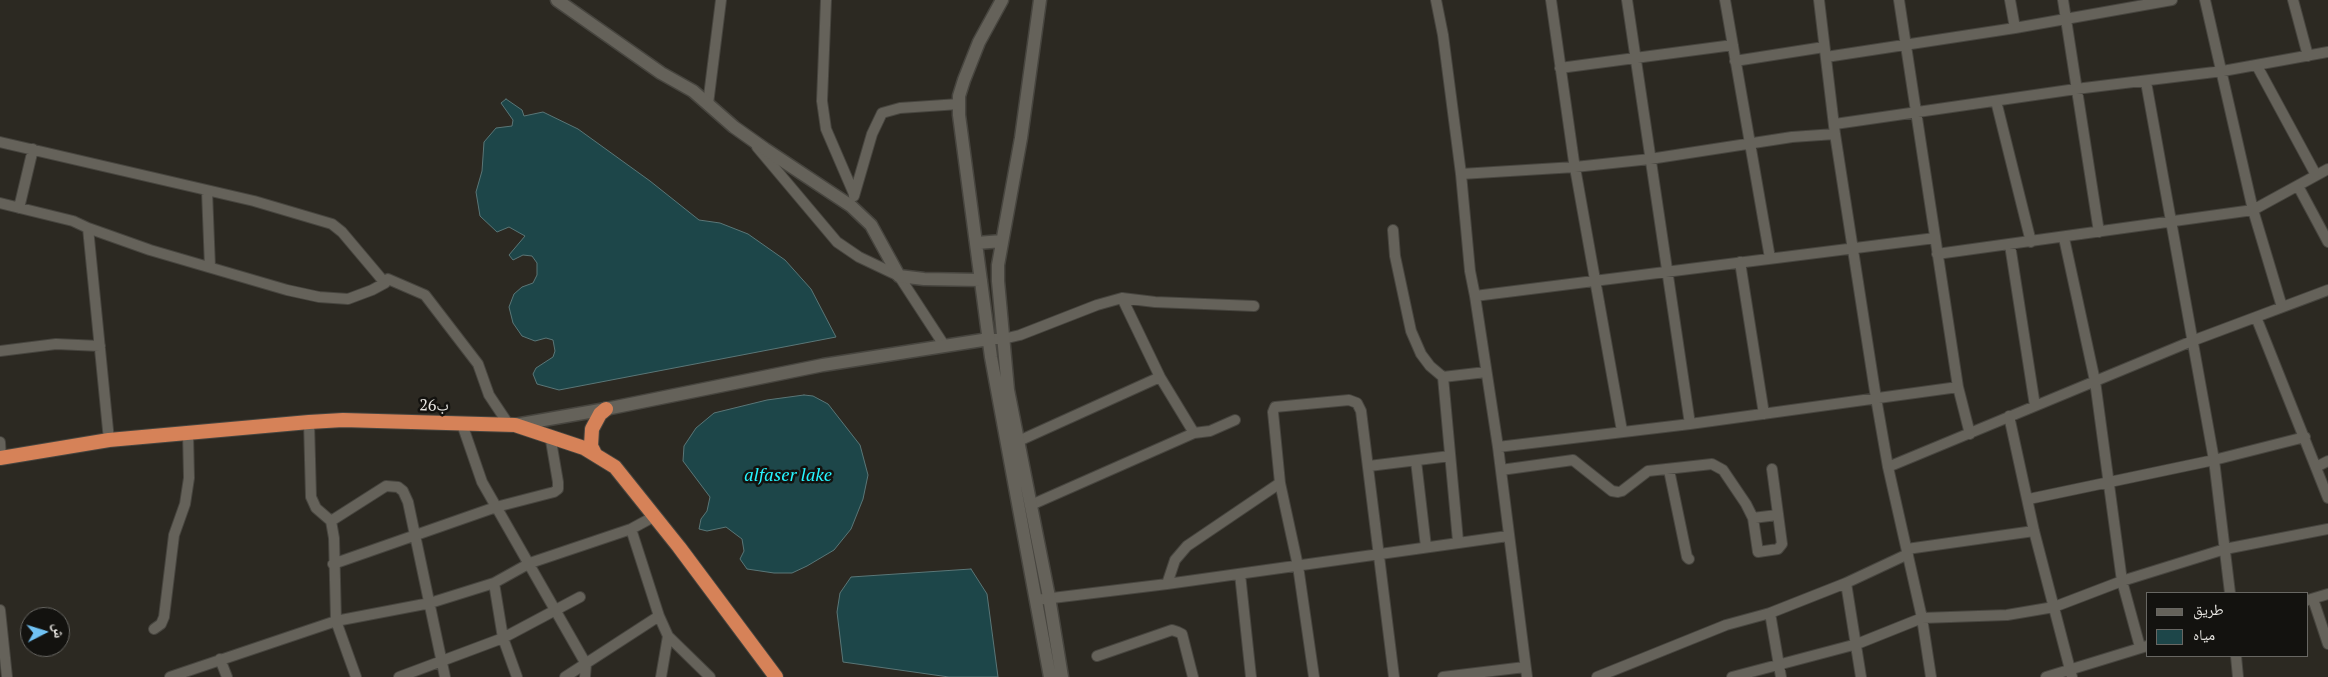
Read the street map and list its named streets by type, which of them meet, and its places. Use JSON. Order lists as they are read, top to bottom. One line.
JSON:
{"streets":{"highway":["26ب"]},"water":["alfaser lake"],"legend":["طريق","مياه"],"north":"right"}
